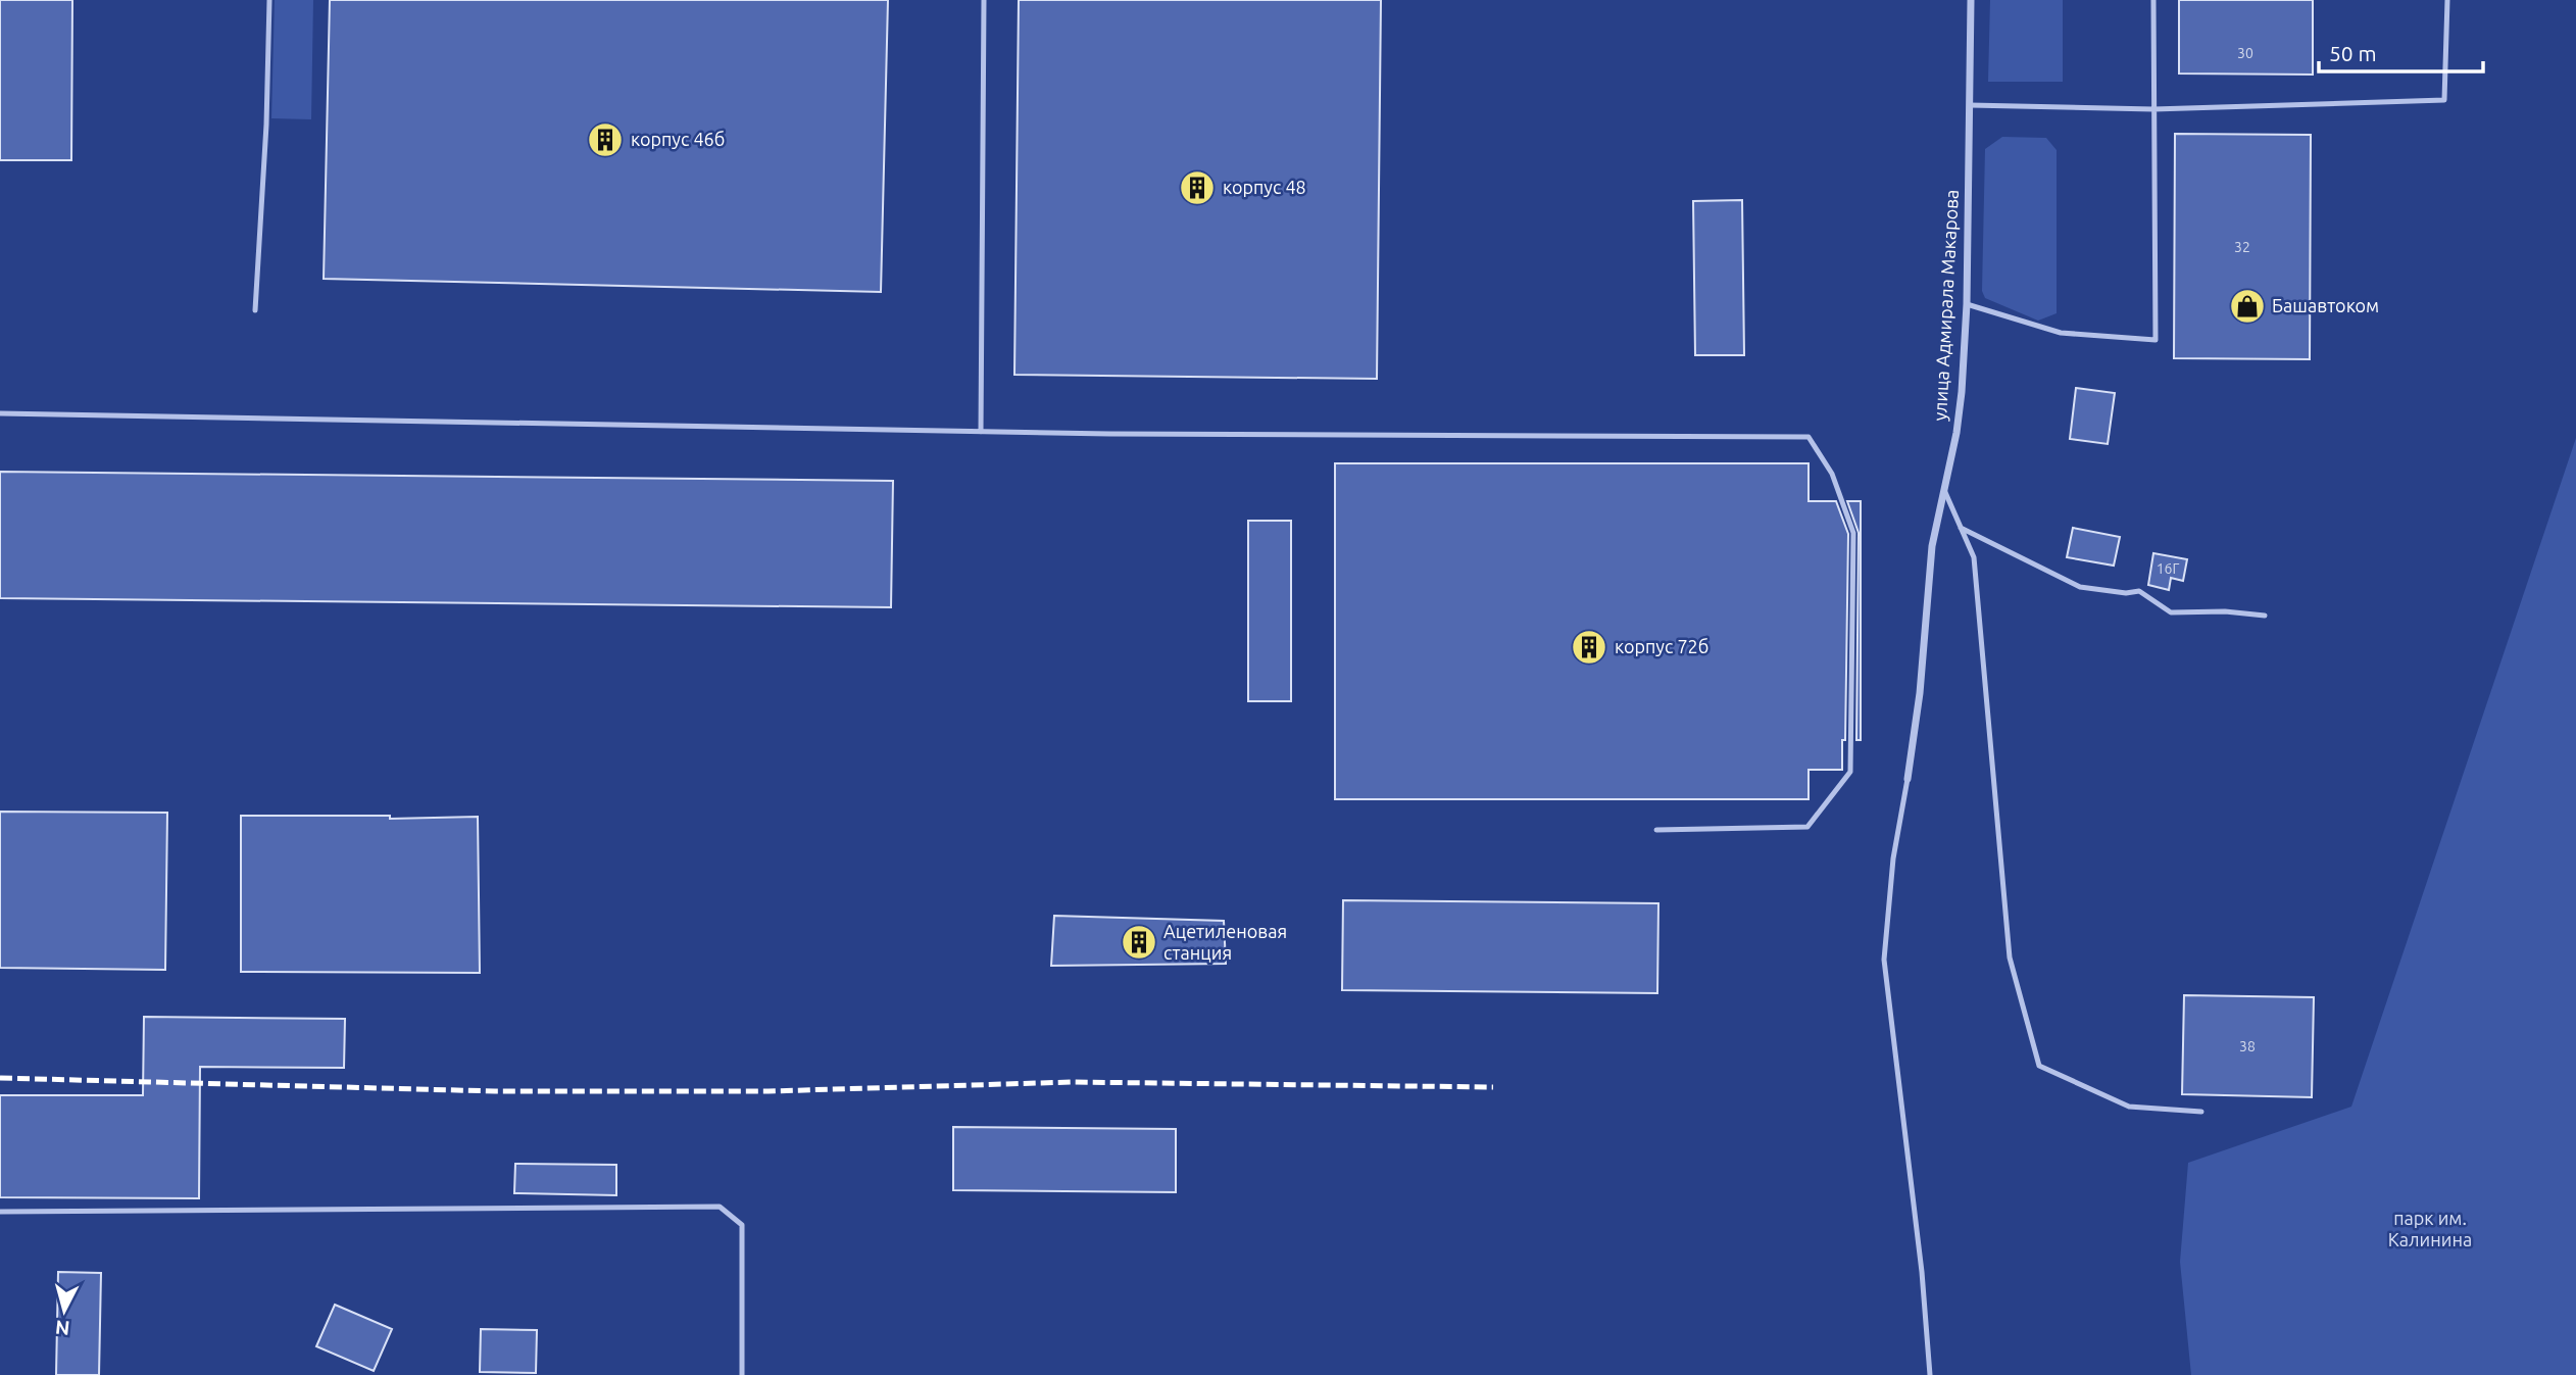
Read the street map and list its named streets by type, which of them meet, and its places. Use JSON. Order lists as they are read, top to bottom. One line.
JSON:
{"streets":{"street":["улица Адмирала Макарова"]},"parks":["парк им. Калинина"],"places":{"building":["корпус 46б","корпус 48","корпус 72б","Ацетиленовая станция"],"shop":["Башавтоком"]},"house_numbers":["30","32","16Г","38"],"scale_bar":"50 m","north":"bottom"}
